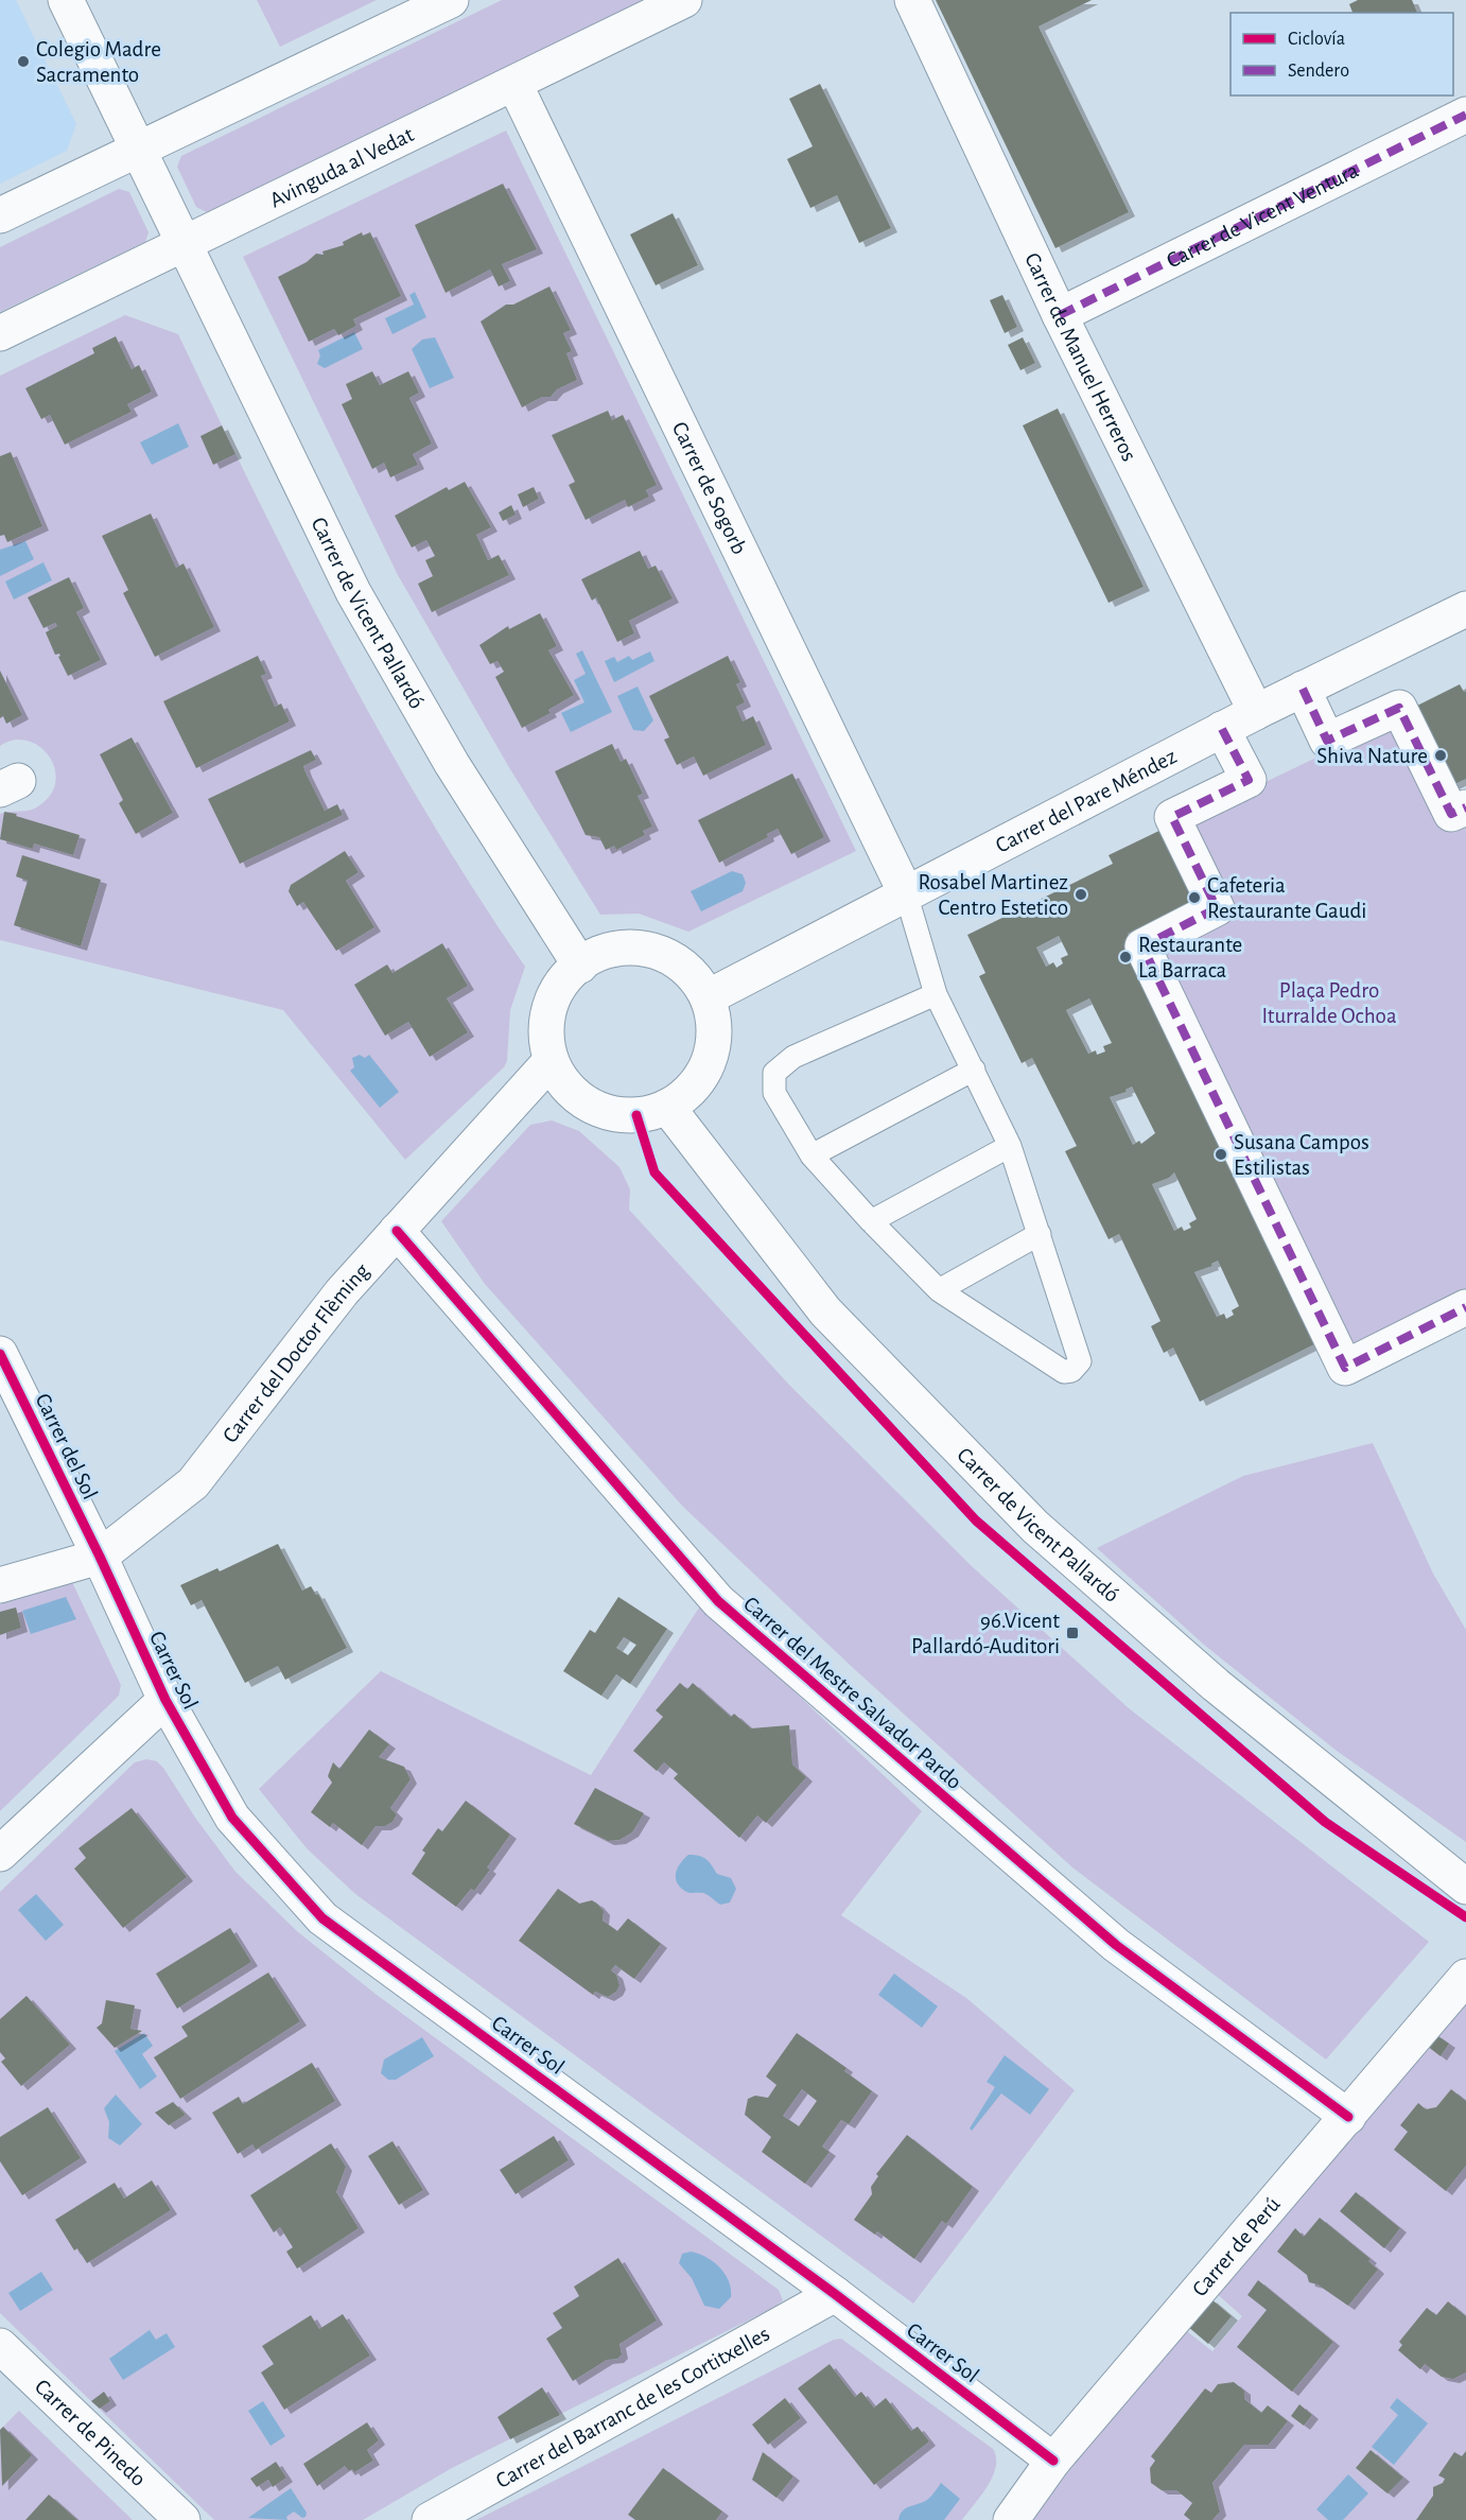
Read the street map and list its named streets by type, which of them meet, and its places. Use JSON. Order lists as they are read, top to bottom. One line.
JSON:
{"streets":{"street":["Avinguda al Vedat","Carrer de Vicent Ventura","Carrer de Manuel Herreros","Carrer de Sogorb","Carrer de Vicent Pallardó","Carrer del Pare Méndez","Carrer del Doctor Flèming","Carrer del Sol","Carrer Sol","Carrer del Mestre Salvador Pardo","Carrer de Perú","Carrer del Barranc de les Cortitxelles","Carrer de Pinedo"]},"crossings":[["Avinguda al Vedat","Carrer de Sogorb"],["Avinguda al Vedat","Carrer de Vicent Pallardó"],["Carrer de Vicent Ventura","Carrer de Manuel Herreros"],["Carrer de Manuel Herreros","Carrer del Pare Méndez"],["Carrer de Sogorb","Carrer del Pare Méndez"],["Carrer de Vicent Pallardó","Carrer del Pare Méndez"],["Carrer de Vicent Pallardó","Carrer del Doctor Flèming"],["Carrer del Pare Méndez","Carrer del Doctor Flèming"],["Carrer del Doctor Flèming","Carrer del Sol"],["Carrer del Doctor Flèming","Carrer Sol"],["Carrer del Doctor Flèming","Carrer del Mestre Salvador Pardo"],["Carrer del Sol","Carrer Sol"],["Carrer Sol","Carrer de Perú"],["Carrer Sol","Carrer del Barranc de les Cortitxelles"],["Carrer del Mestre Salvador Pardo","Carrer de Perú"]],"parks":["Plaça Pedro Iturralde Ochoa"],"places":{"other":["Colegio Madre Sacramento","Shiva Nature","Rosabel Martinez Centro Estetico","Cafeteria Restaurante Gaudi","Restaurante La Barraca","Susana Campos Estilistas"],"transit":["96.Vicent Pallardó-Auditori"]},"legend":["Ciclovía","Sendero"]}
